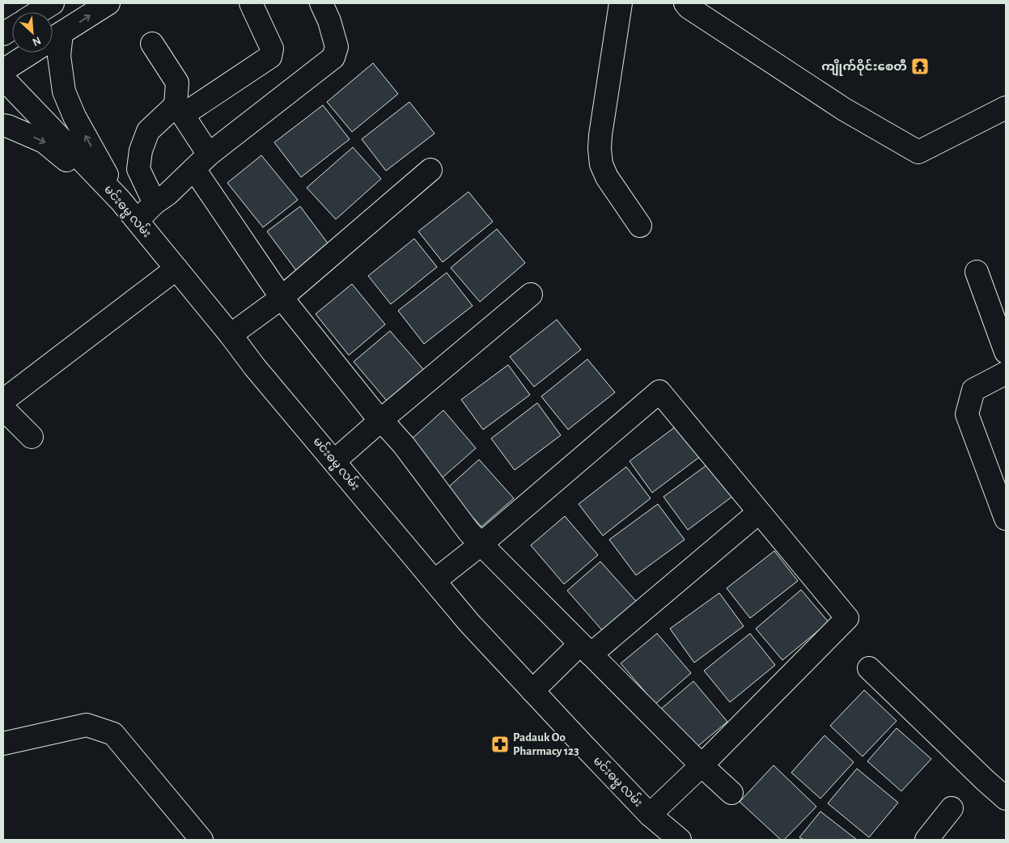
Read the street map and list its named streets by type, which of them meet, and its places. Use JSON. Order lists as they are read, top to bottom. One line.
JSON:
{"streets":{"main road":["မင်းဓမ္မ လမ်း"]},"places":{"temple":["ကျိုက်ဝိုင်းစေတီ"],"pharmacy":["Padauk Oo Pharmacy 123"]},"north":"bottom right"}
